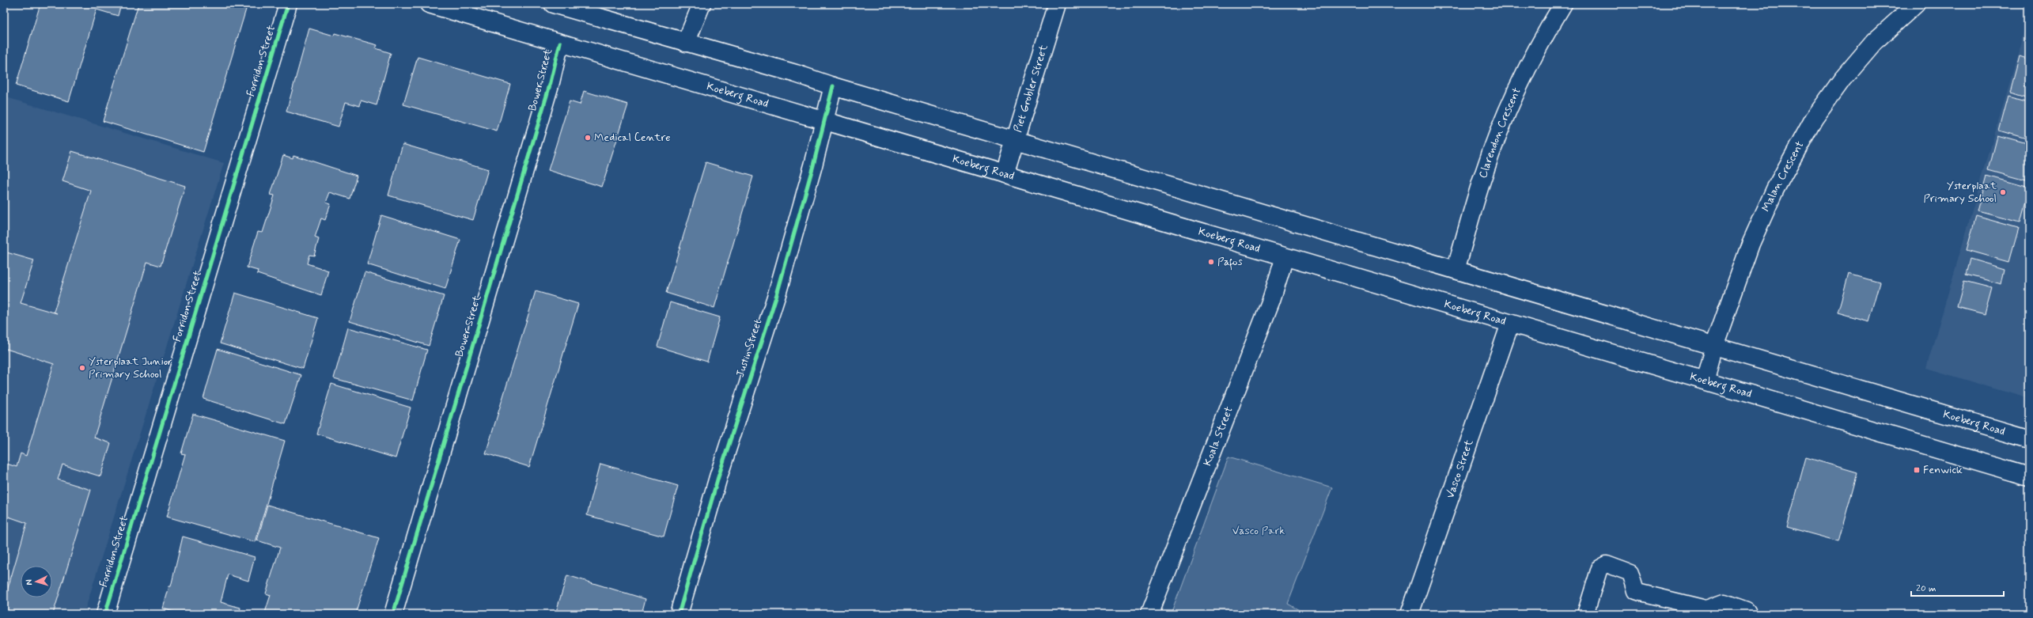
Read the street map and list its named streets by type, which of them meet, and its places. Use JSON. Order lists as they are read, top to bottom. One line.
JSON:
{"streets":{"street":["Forridon Street","Bower Street","Piet Grobler Street","Koeberg Road","Clarendon Crescent","Malan Crescent","Justin Street","Koala Street","Vasco Street"]},"crossings":[["Bower Street","Koeberg Road"],["Piet Grobler Street","Koeberg Road"],["Koeberg Road","Clarendon Crescent"],["Koeberg Road","Malan Crescent"],["Koeberg Road","Justin Street"],["Koeberg Road","Koala Street"],["Koeberg Road","Vasco Street"]],"parks":["Vasco Park"],"places":{"other":["Medical Centre","Ysterplaat Primary School","Pafos","Ysterplaat Junior Primary School"],"transit":["Fenwick"]},"scale_bar":"20 m","north":"left"}
